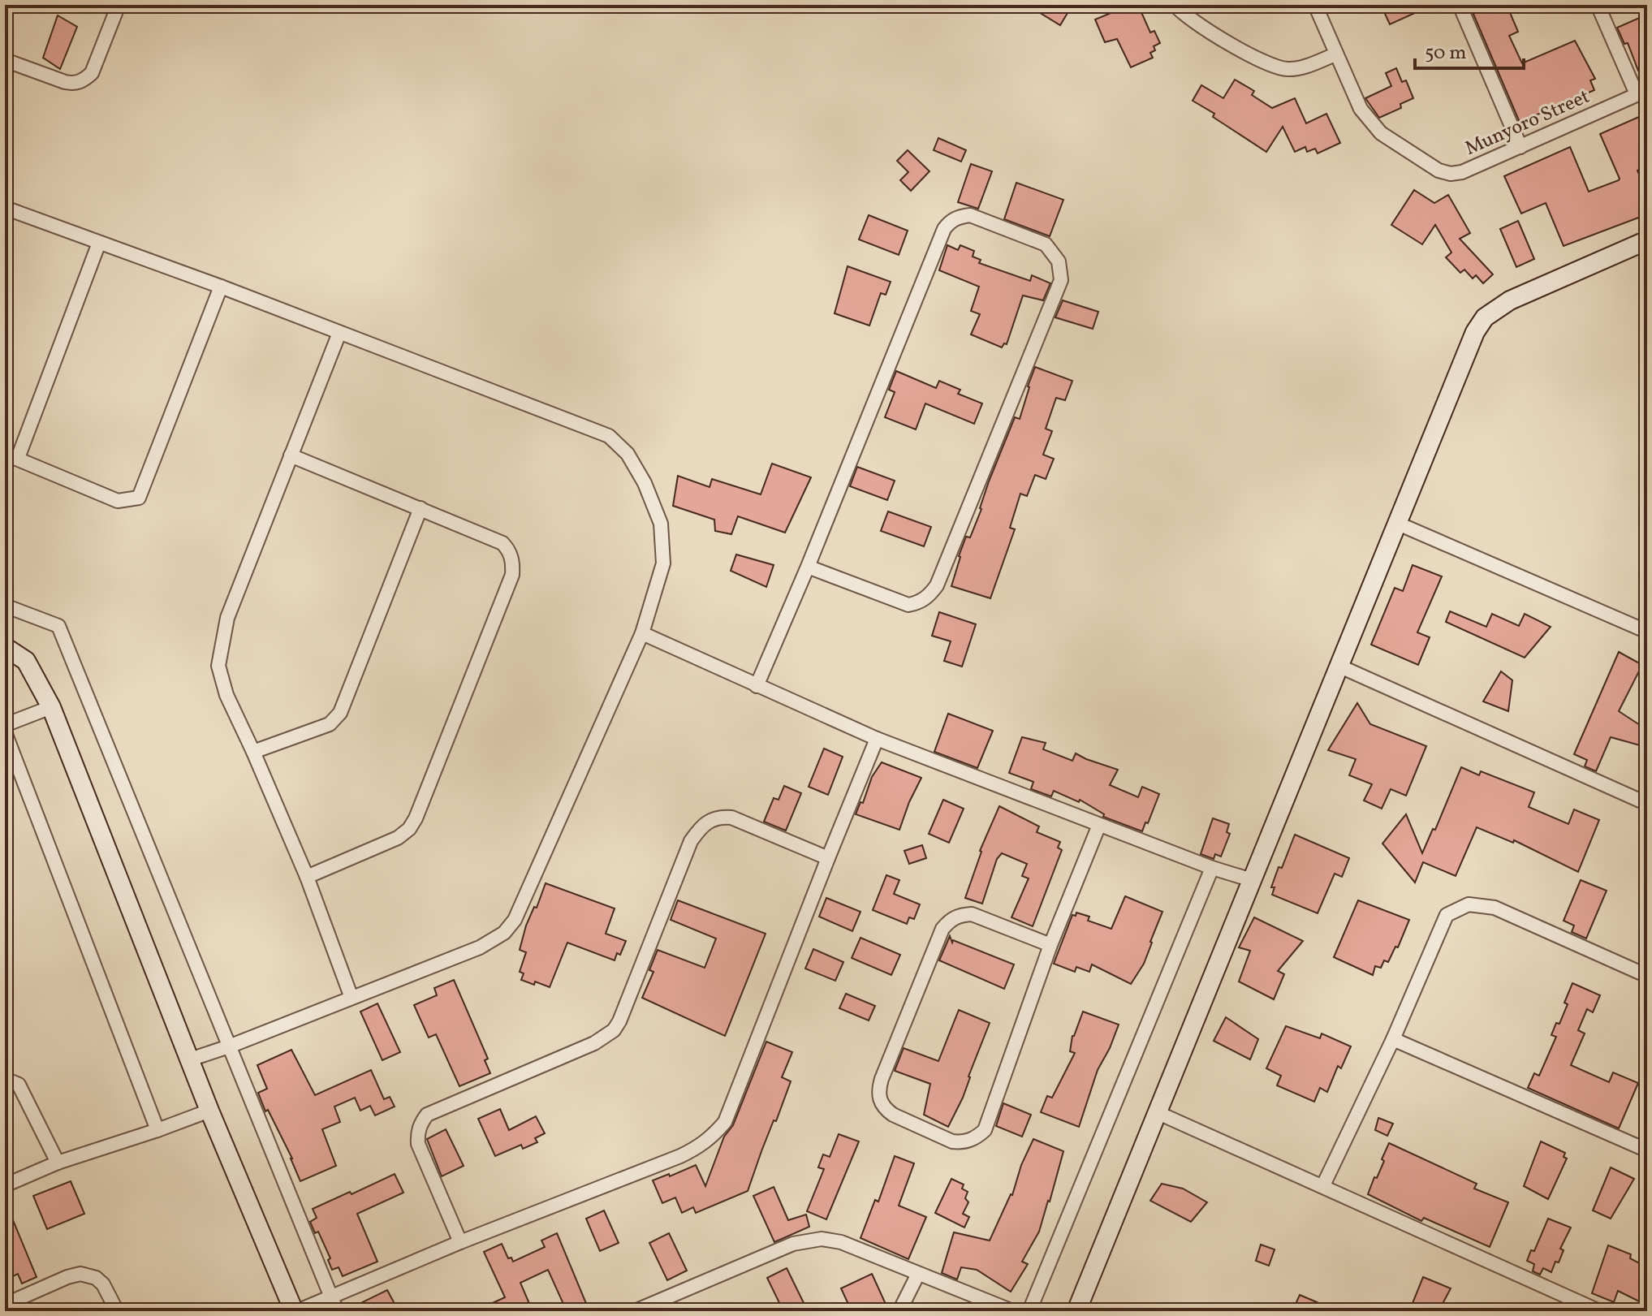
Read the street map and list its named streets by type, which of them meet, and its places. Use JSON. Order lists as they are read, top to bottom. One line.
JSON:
{"streets":{"street":["Munyoro Street"]},"scale_bar":"50 m"}
